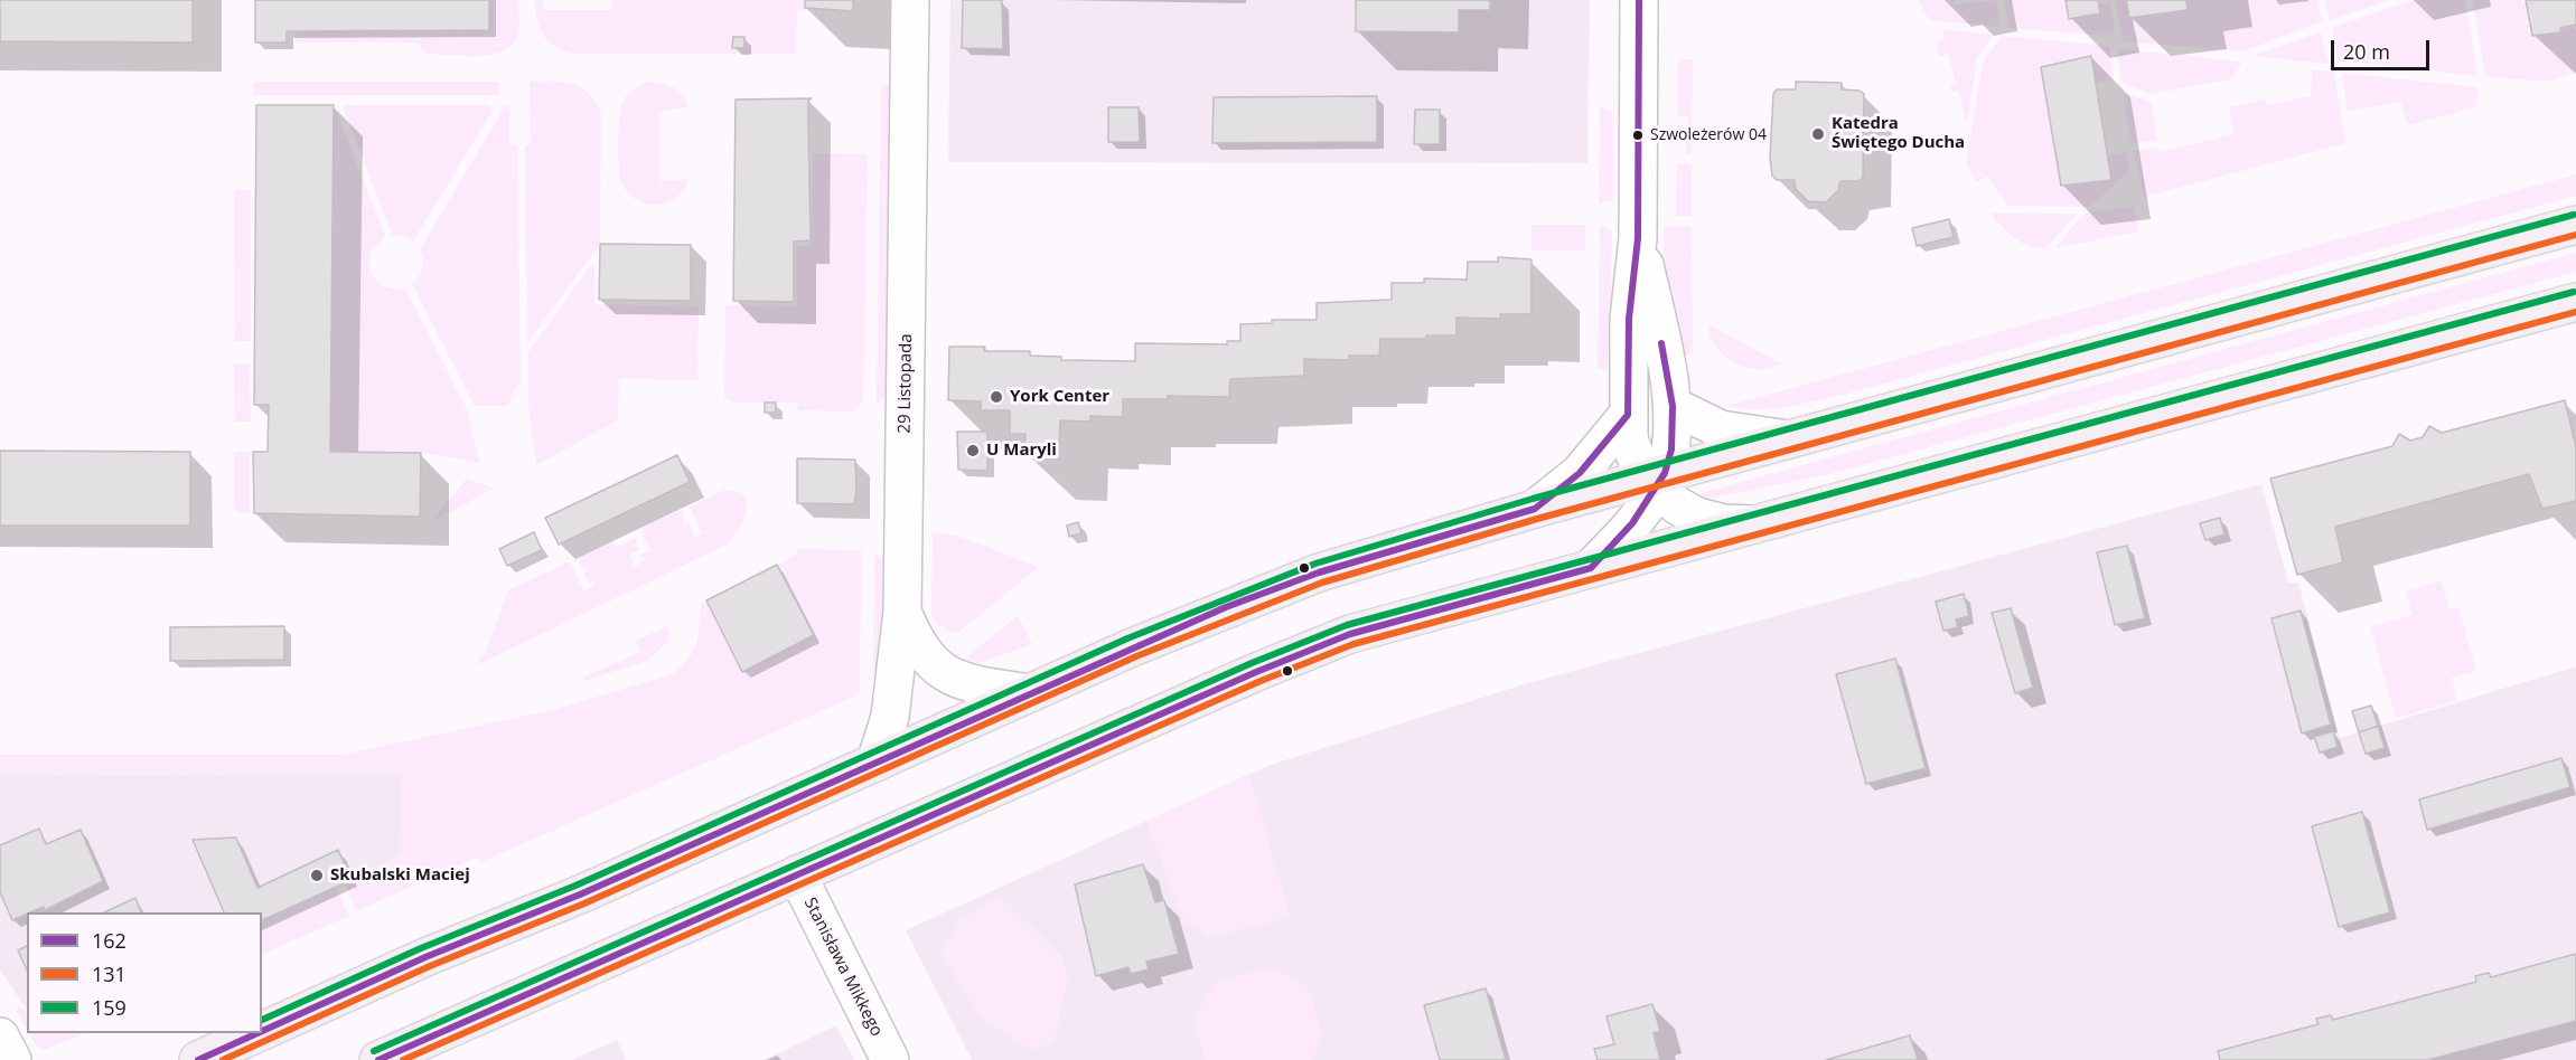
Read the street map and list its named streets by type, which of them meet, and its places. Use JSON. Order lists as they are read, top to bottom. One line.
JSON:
{"streets":{"street":["29 Listopada","Stanisława Mikkego"]},"places":["Katedra Świętego Ducha","Szwoleżerów 04","York Center","U Maryli","Skubalski Maciej"],"lines":["transit line 162","transit line 159","transit line 131"],"legend":["162","131","159"],"scale_bar":"20 m"}
